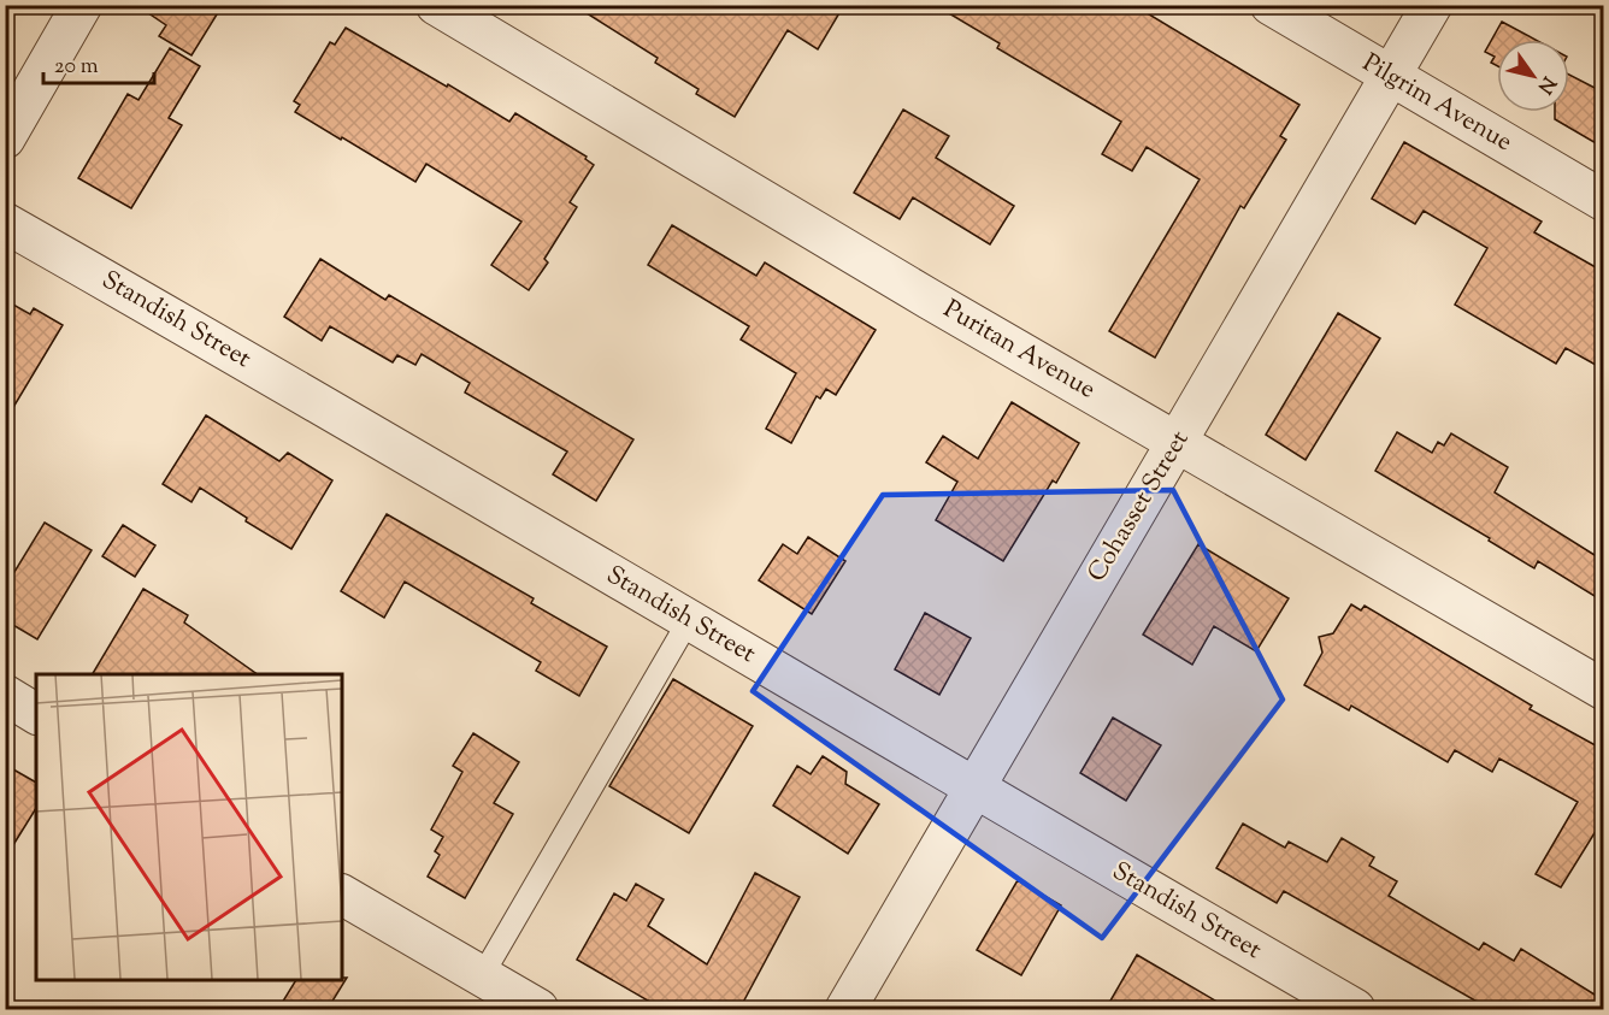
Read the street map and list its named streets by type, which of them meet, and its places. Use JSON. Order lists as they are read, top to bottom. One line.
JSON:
{"streets":{"street":["Pilgrim Avenue","Standish Street","Puritan Avenue","Cohasset Street"]},"crossings":[["Pilgrim Avenue","Cohasset Street"],["Standish Street","Cohasset Street"],["Puritan Avenue","Cohasset Street"]],"scale_bar":"20 m","north":"bottom right"}
